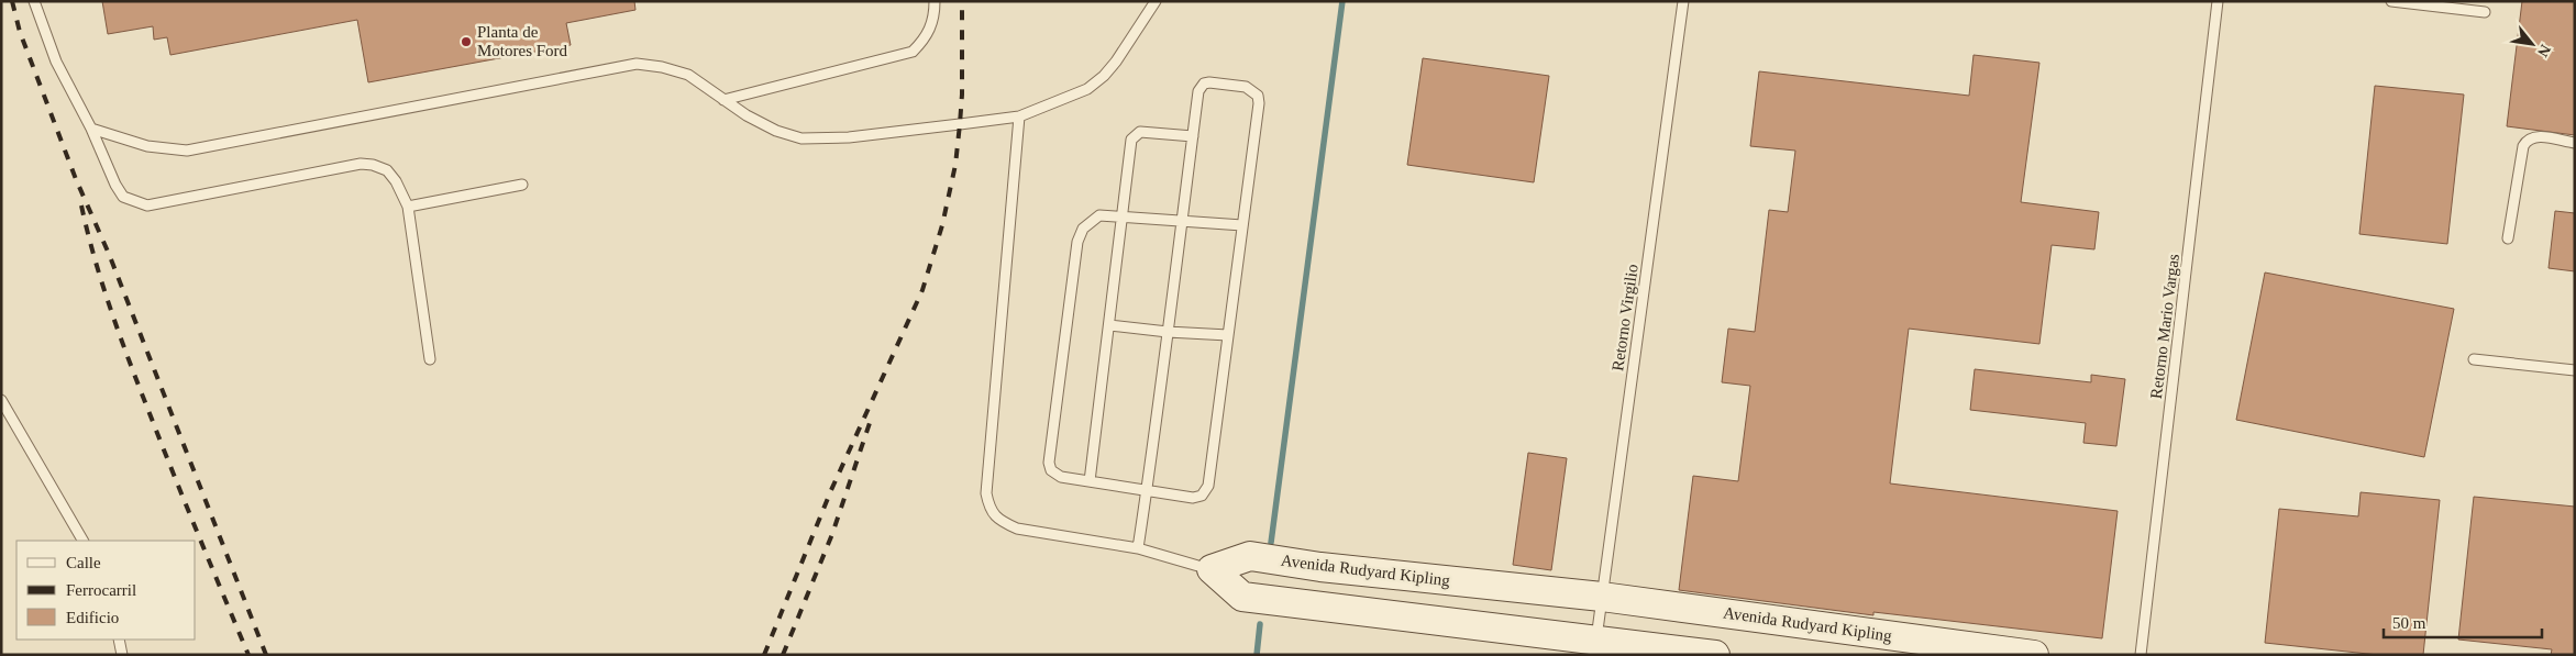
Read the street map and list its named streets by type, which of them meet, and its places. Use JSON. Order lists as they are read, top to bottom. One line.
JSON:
{"streets":{"street":["Avenida Rudyard Kipling"],"lane":["Retorno Virgilio","Retorno Mario Vargas"]},"crossings":[["Retorno Virgilio","Avenida Rudyard Kipling"]],"places":["Planta de Motores Ford"],"legend":["Calle","Ferrocarril","Edificio"],"scale_bar":"50 m","north":"bottom right"}
